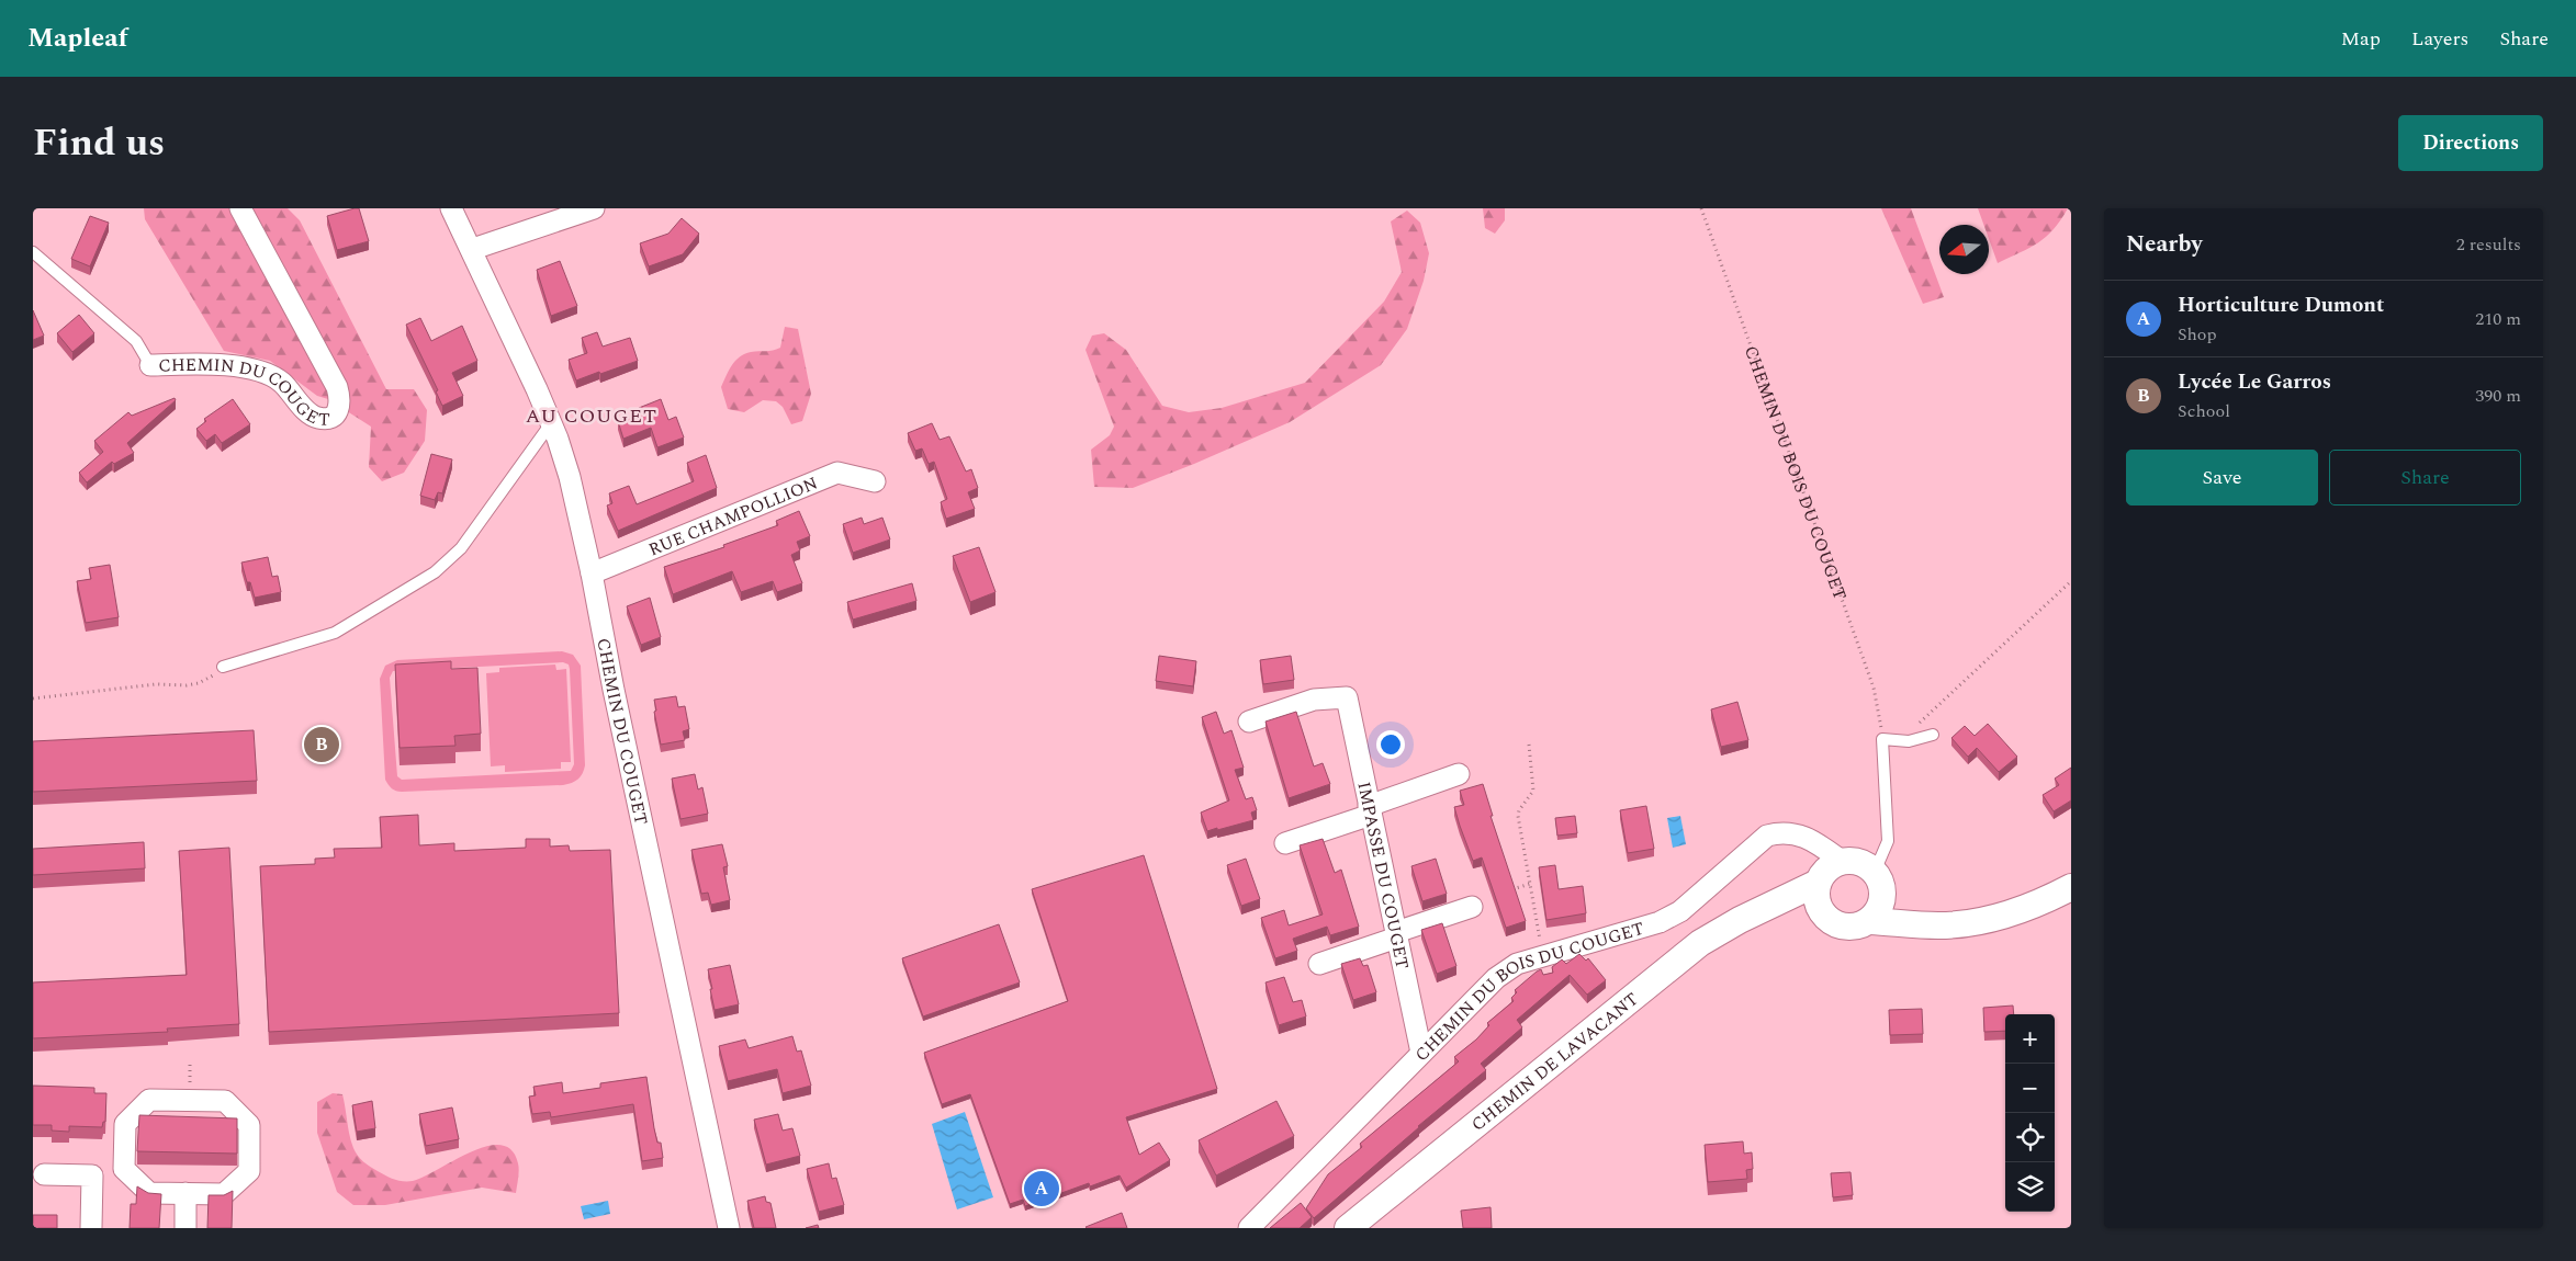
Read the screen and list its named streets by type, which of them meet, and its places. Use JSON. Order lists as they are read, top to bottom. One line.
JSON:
{"streets":{"street":["CHEMIN DU COUGET","CHEMIN DU BOIS DU COUGET","RUE CHAMPOLLION","IMPASSE DU COUGET","CHEMIN DE LAVACANT"]},"crossings":[["CHEMIN DU COUGET","RUE CHAMPOLLION"],["CHEMIN DU BOIS DU COUGET","IMPASSE DU COUGET"],["CHEMIN DU BOIS DU COUGET","CHEMIN DE LAVACANT"]],"districts":["AU COUGET"],"north":"left","page":{"header":"Mapleaf","nav":["Map","Layers","Share"],"title":"Find us","buttons":["Directions",["Save","Share"]],"heading":["Nearby","2 results"],"list":[{"mark":"A","name":"Horticulture Dumont","note":"Shop","value":"210 m"},{"mark":"B","name":"Lycée Le Garros","note":"School","value":"390 m"}],"pins":["B","A"],"map_buttons":["+","−"]}}
